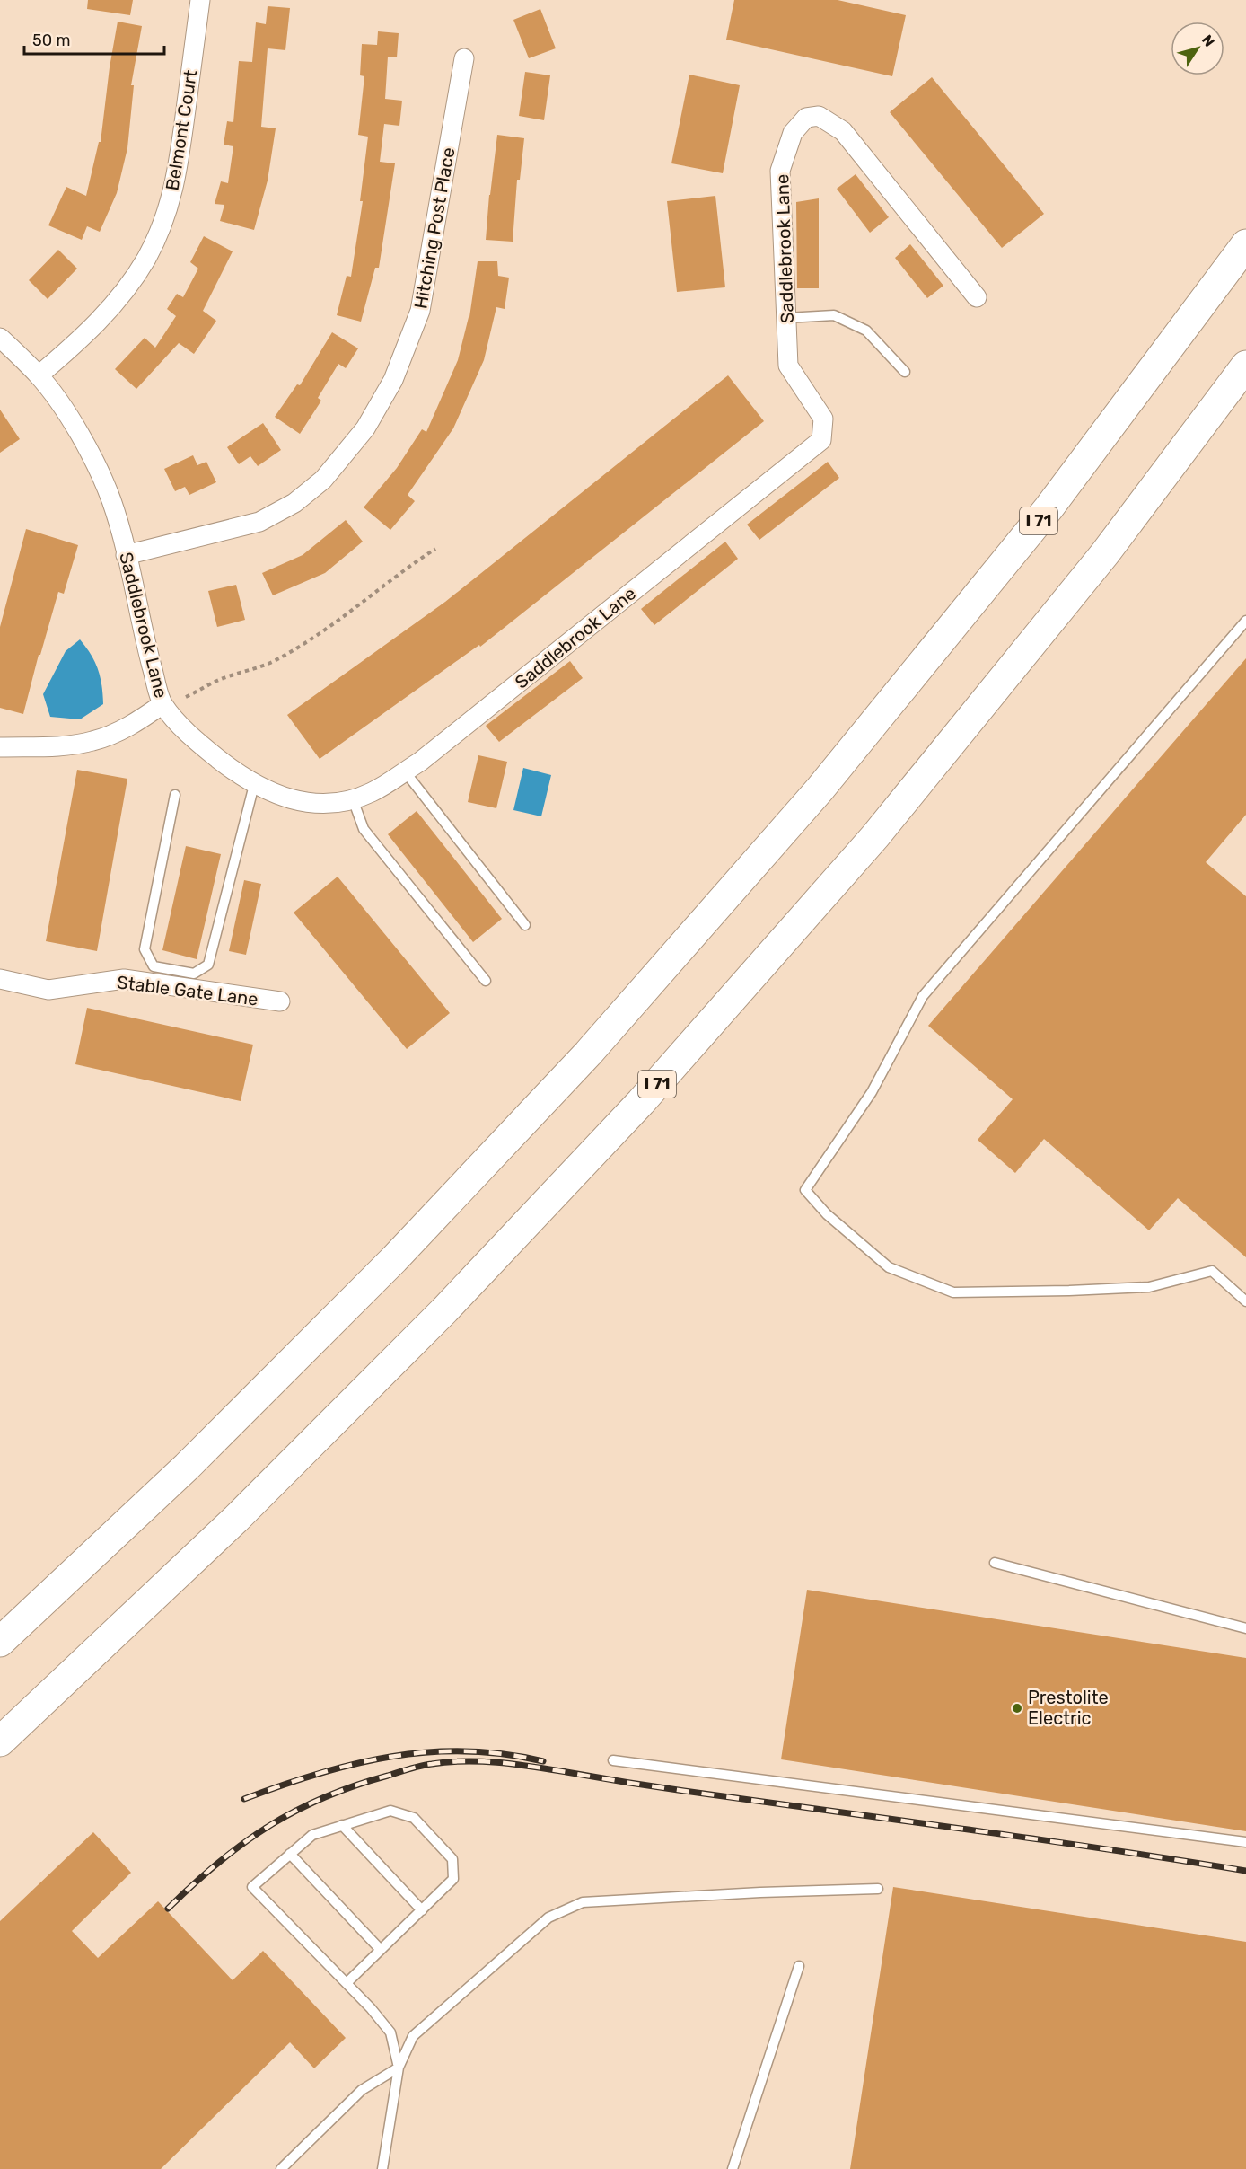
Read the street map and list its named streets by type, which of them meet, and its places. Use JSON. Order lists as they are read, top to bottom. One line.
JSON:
{"streets":{"highway":["I 71"],"street":["Belmont Court","Hitching Post Place","Saddlebrook Lane","Stable Gate Lane"]},"crossings":[["Belmont Court","Saddlebrook Lane"],["Hitching Post Place","Saddlebrook Lane"]],"places":["Prestolite Electric"],"scale_bar":"50 m","north":"top right"}
